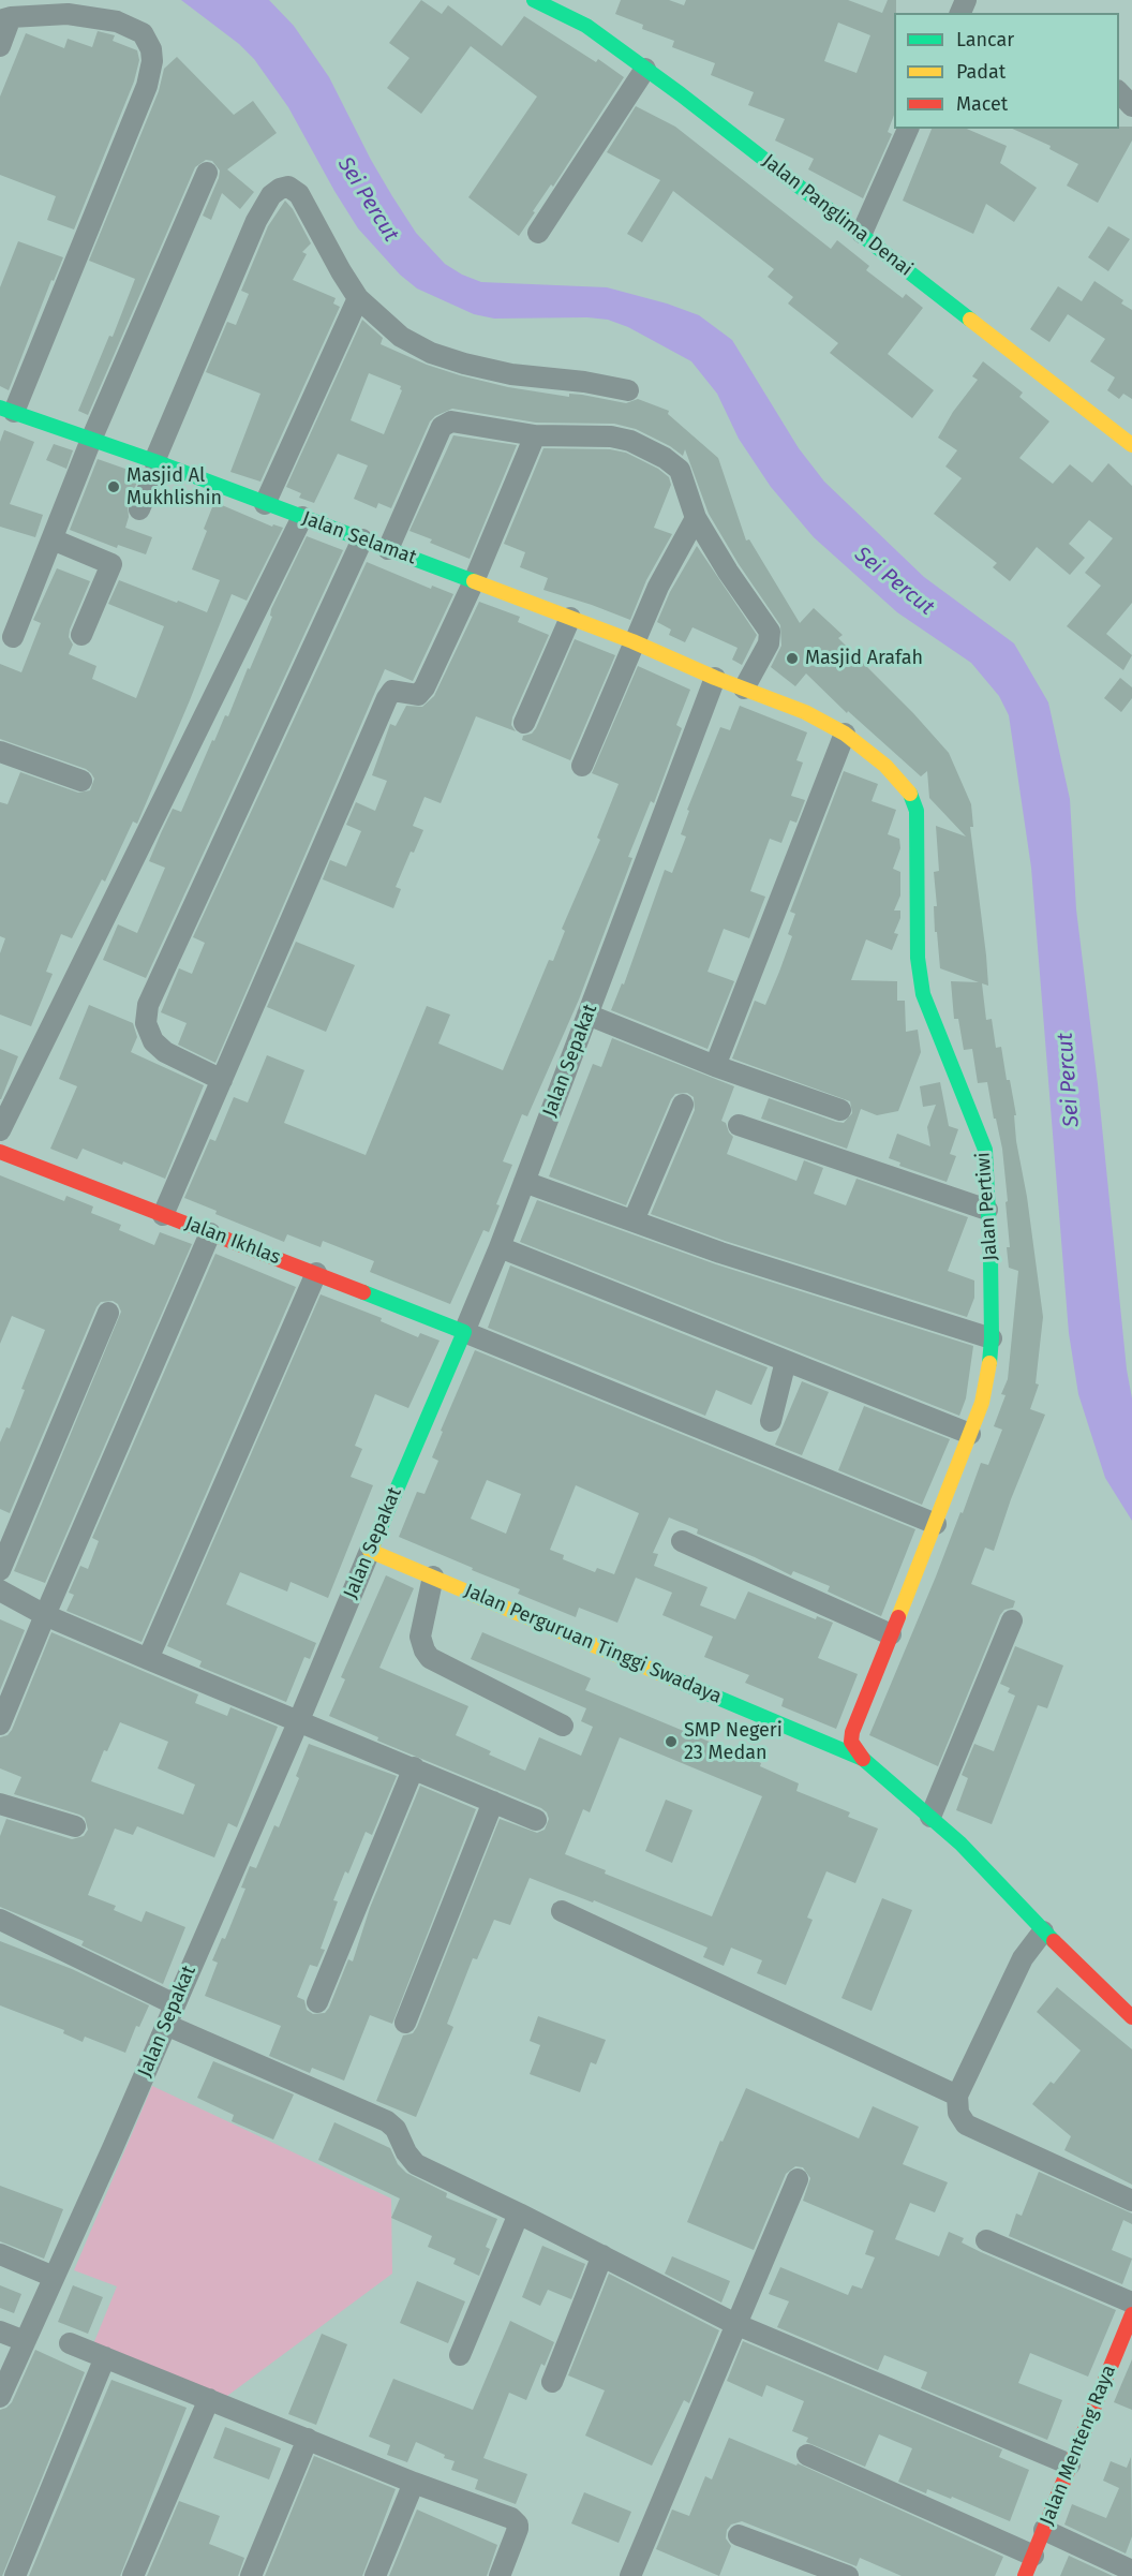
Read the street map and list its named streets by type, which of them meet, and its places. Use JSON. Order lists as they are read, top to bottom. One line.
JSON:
{"streets":{"street":["Jalan Panglima Denai","Jalan Selamat","Jalan Sepakat","Jalan Pertiwi","Jalan Ikhlas","Jalan Perguruan Tinggi Swadaya","Jalan Menteng Raya"]},"crossings":[["Jalan Selamat","Jalan Sepakat"],["Jalan Selamat","Jalan Pertiwi"],["Jalan Sepakat","Jalan Pertiwi"],["Jalan Sepakat","Jalan Ikhlas"],["Jalan Sepakat","Jalan Perguruan Tinggi Swadaya"],["Jalan Pertiwi","Jalan Perguruan Tinggi Swadaya"]],"water":["Sei Percut"],"places":["Masjid Al Mukhlishin","Masjid Arafah","SMP Negeri 23 Medan"],"legend":["Lancar","Padat","Macet"]}
